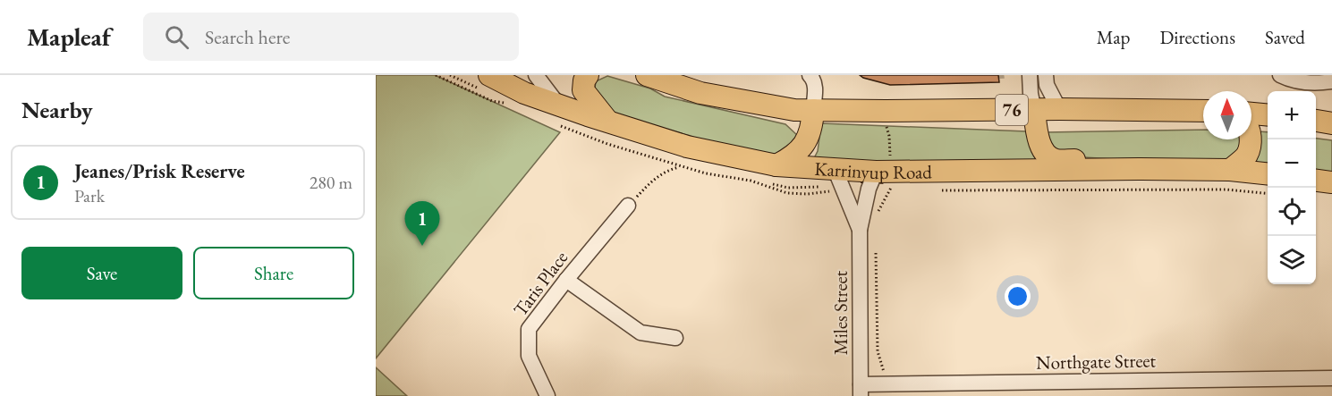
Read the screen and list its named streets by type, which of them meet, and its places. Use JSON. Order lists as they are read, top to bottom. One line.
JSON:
{"streets":{"highway":["76","Karrinyup Road"],"street":["Taris Place","Miles Street","Northgate Street"]},"crossings":[["Karrinyup Road","Miles Street"],["Miles Street","Northgate Street"]],"north":"top","page":{"header":"Mapleaf","search":"Search here","nav":["Map","Directions","Saved"],"heading":"Nearby","map_buttons":["+","−"],"list":[{"mark":"1","name":"Jeanes/Prisk Reserve","note":"Park","value":"280 m"}],"pins":"1","buttons":["Save","Share"]}}
